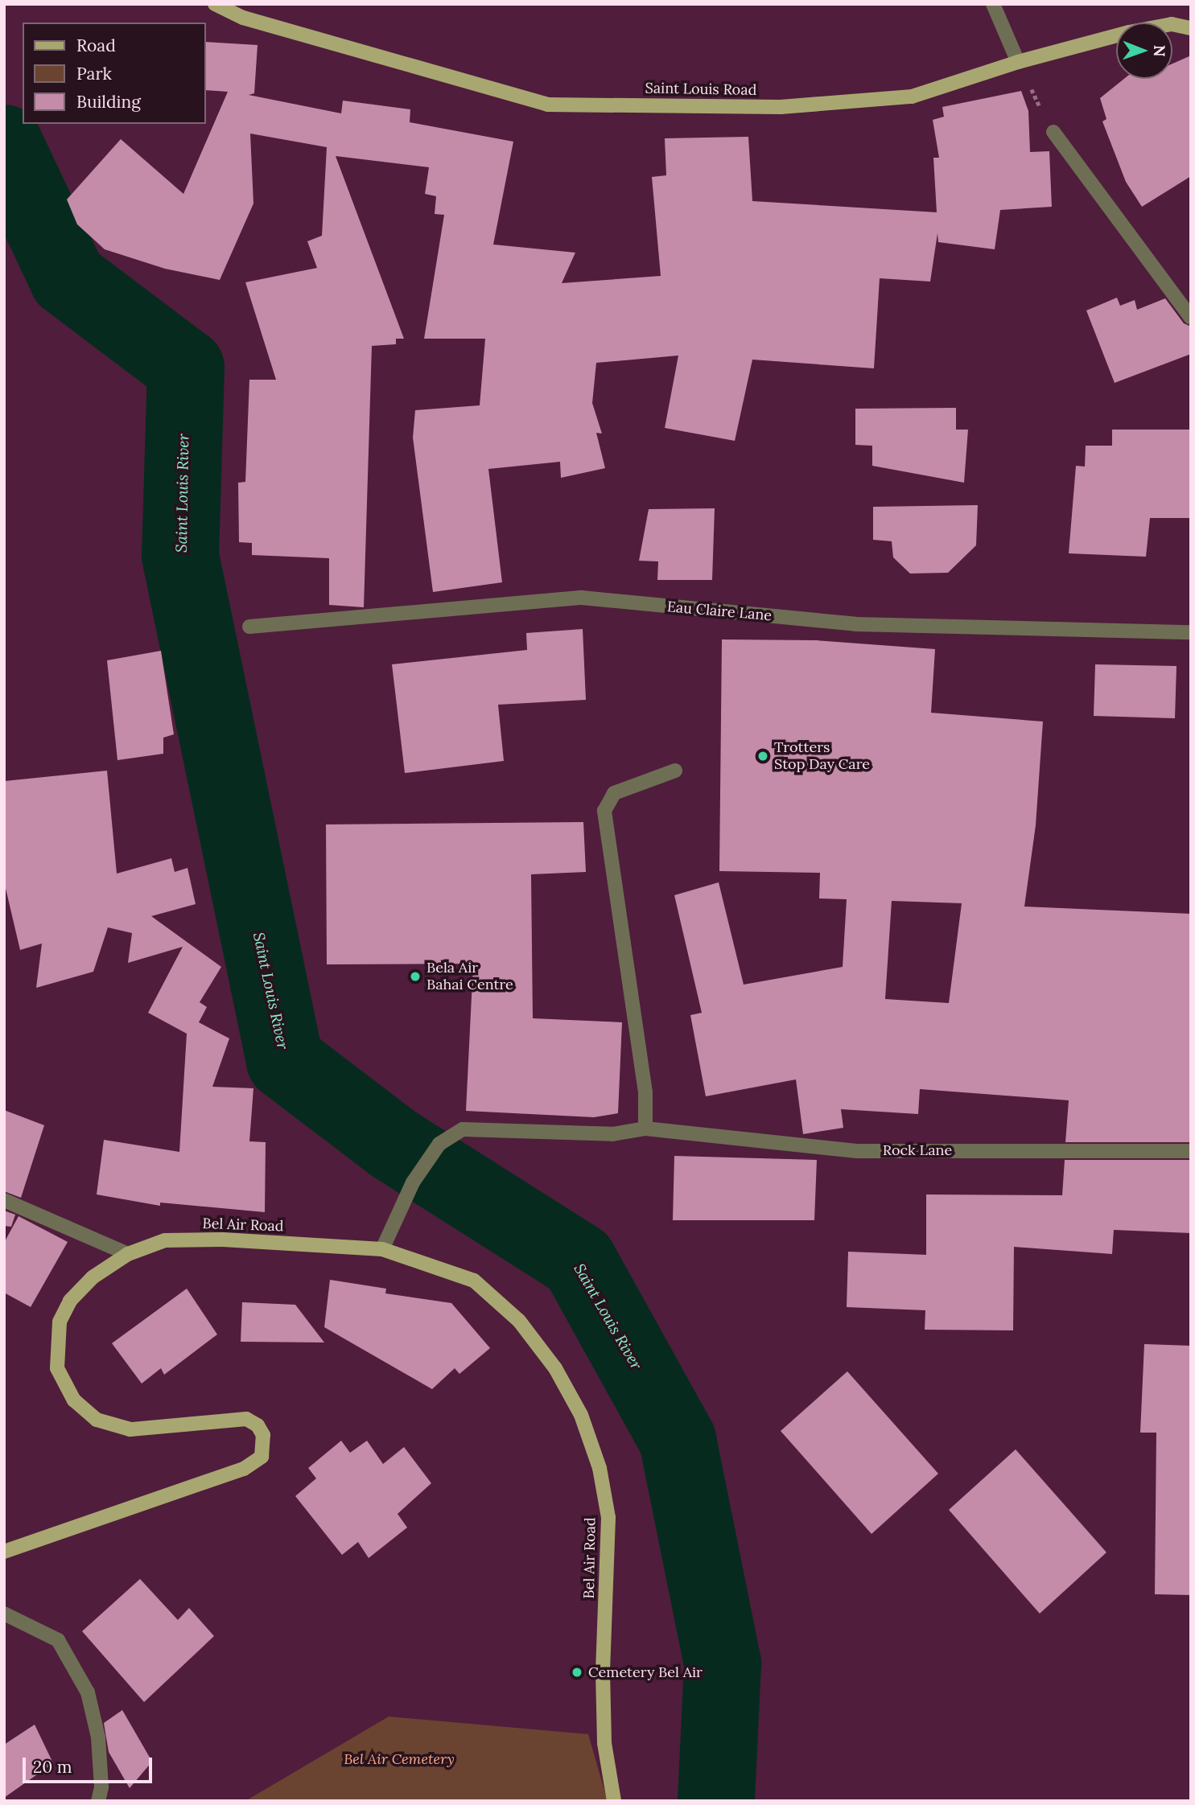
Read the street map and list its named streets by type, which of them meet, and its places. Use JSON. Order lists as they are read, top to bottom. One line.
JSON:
{"streets":{"main road":["Saint Louis Road","Bel Air Road"],"street":["Eau Claire Lane","Rock Lane"]},"crossings":[["Rock Lane","Bel Air Road"]],"water":["Saint Louis River"],"parks":["Bel Air Cemetery"],"places":["Trotters Stop Day Care","Bela Air Bahai Centre","Cemetery Bel Air"],"legend":["Road","Park","Building"],"scale_bar":"20 m","north":"right"}
